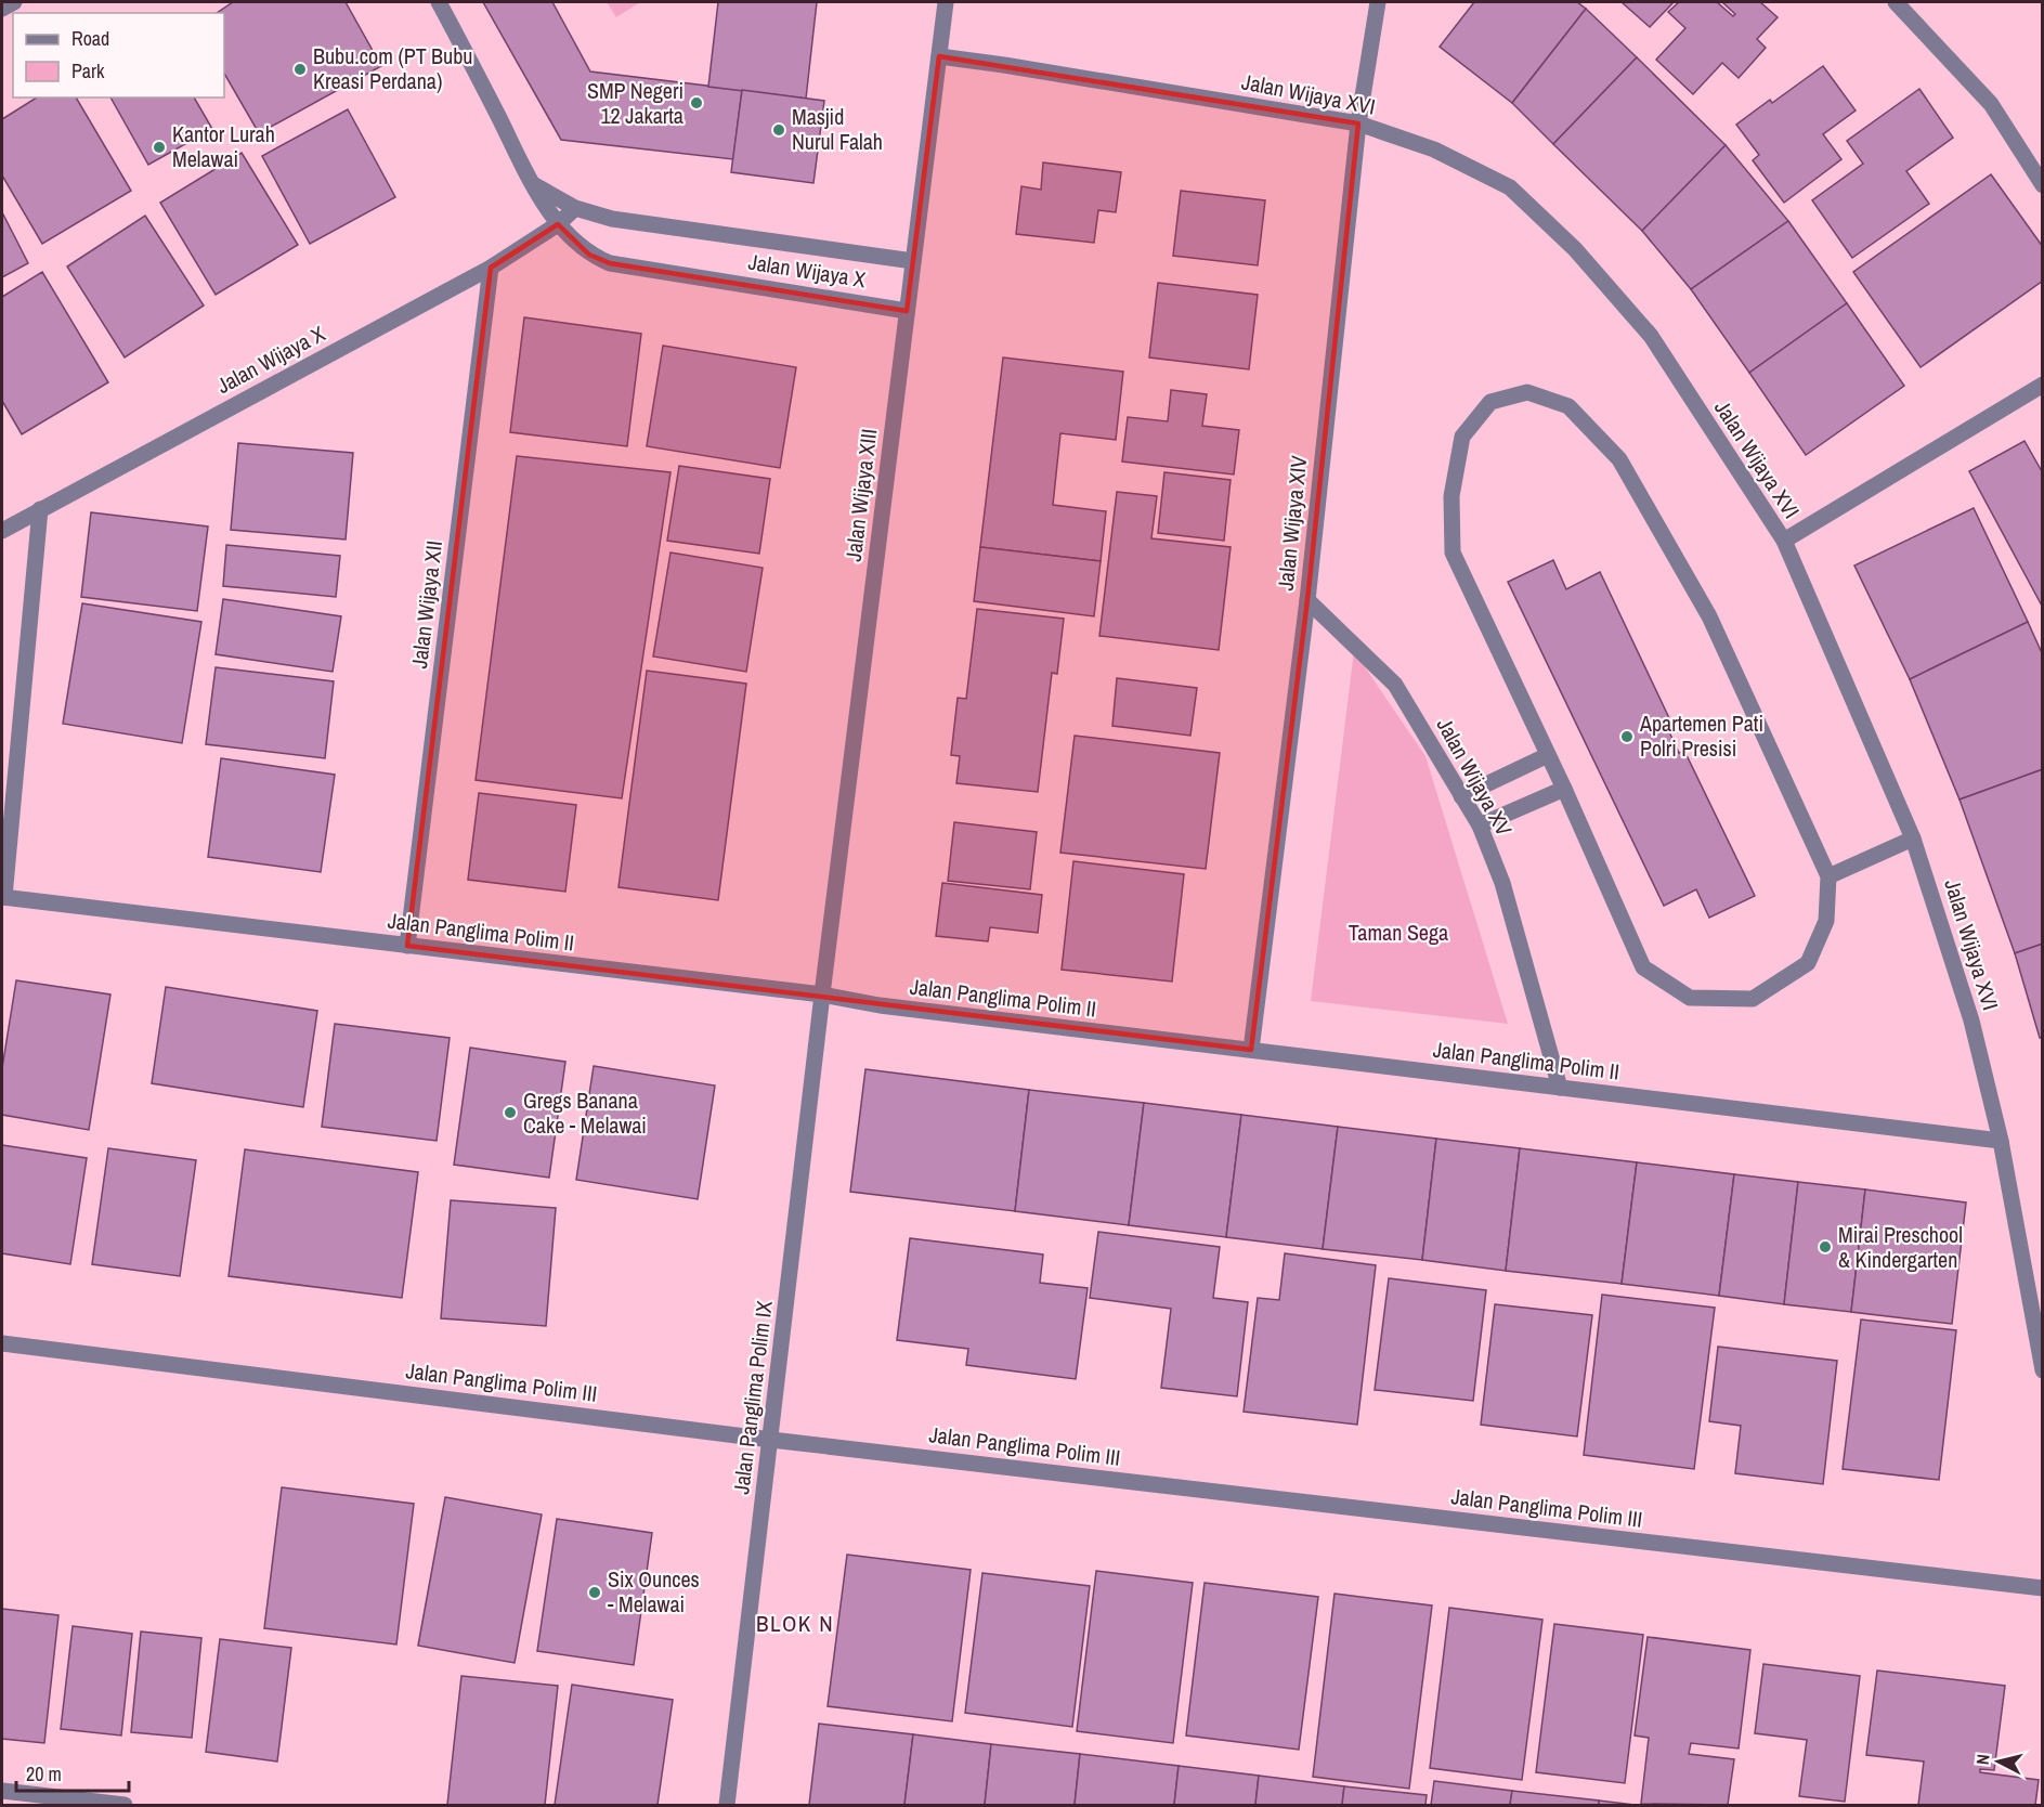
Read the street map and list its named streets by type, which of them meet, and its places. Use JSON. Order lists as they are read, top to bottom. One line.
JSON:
{"streets":{"street":["Jalan Wijaya XVI","Jalan Wijaya X","Jalan Wijaya XIII","Jalan Wijaya XIV","Jalan Wijaya XII","Jalan Wijaya XV","Jalan Panglima Polim II","Jalan Panglima Polim III","Jalan Panglima Polim IX"]},"crossings":[["Jalan Wijaya XVI","Jalan Wijaya XIII"],["Jalan Wijaya XVI","Jalan Wijaya XIV"],["Jalan Wijaya XVI","Jalan Panglima Polim II"],["Jalan Wijaya X","Jalan Wijaya XIII"],["Jalan Wijaya X","Jalan Wijaya XII"],["Jalan Wijaya XIII","Jalan Panglima Polim II"],["Jalan Wijaya XIII","Jalan Panglima Polim IX"],["Jalan Wijaya XIV","Jalan Wijaya XV"],["Jalan Wijaya XIV","Jalan Panglima Polim II"],["Jalan Wijaya XII","Jalan Panglima Polim II"],["Jalan Wijaya XV","Jalan Panglima Polim II"],["Jalan Panglima Polim II","Jalan Panglima Polim IX"],["Jalan Panglima Polim III","Jalan Panglima Polim IX"]],"districts":["BLOK N"],"parks":["Taman Sega"],"places":["Bubu.com (PT Bubu Kreasi Perdana)","SMP Negeri 12 Jakarta","Masjid Nurul Falah","Kantor Lurah Melawai","Apartemen Pati Polri Presisi","Gregs Banana Cake - Melawai","Mirai Preschool & Kindergarten","Six Ounces - Melawai"],"legend":["Road","Park"],"scale_bar":"20 m","north":"left"}
